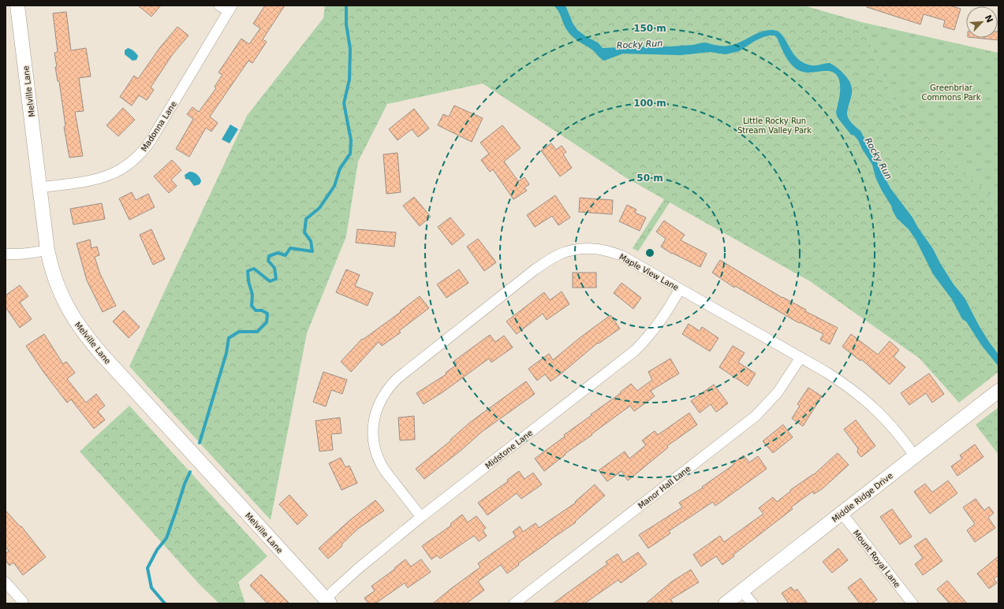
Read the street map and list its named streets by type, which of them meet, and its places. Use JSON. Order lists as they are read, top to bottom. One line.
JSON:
{"streets":{"street":["Melville Lane","Madonna Lane","Maple View Lane","Midstone Lane","Manor Hall Lane","Middle Ridge Drive","Mount Royal Lane"]},"crossings":[["Melville Lane","Madonna Lane"],["Melville Lane","Midstone Lane"],["Maple View Lane","Midstone Lane"],["Maple View Lane","Manor Hall Lane"],["Maple View Lane","Middle Ridge Drive"],["Middle Ridge Drive","Mount Royal Lane"]],"water":["Rocky Run"],"parks":["Greenbriar Commons Park","Little Rocky Run Stream Valley Park"],"north":"top right","rings":["150 m","100 m","50 m"]}
